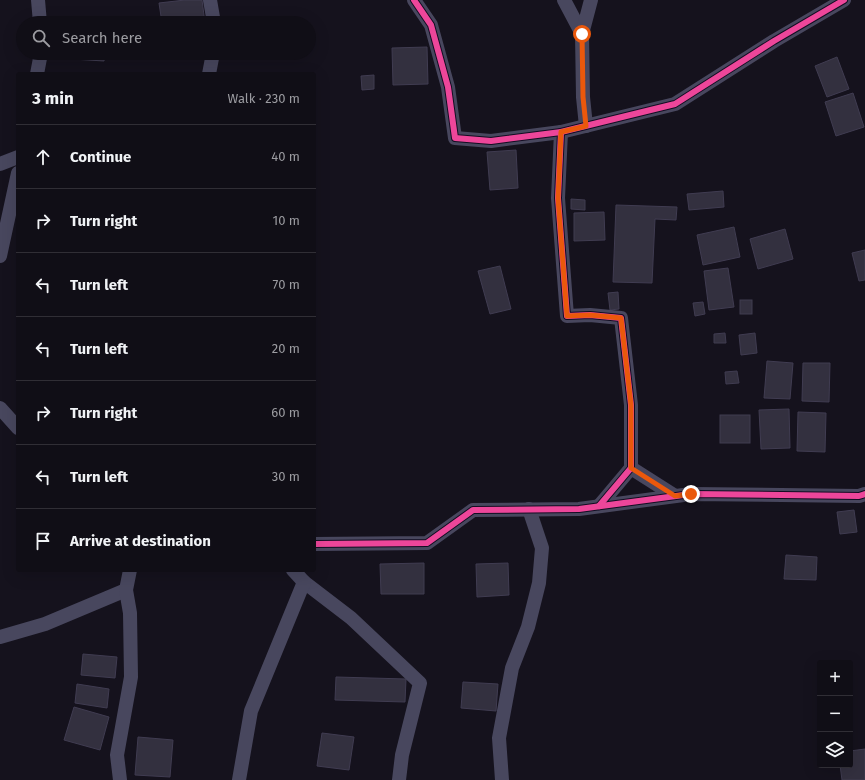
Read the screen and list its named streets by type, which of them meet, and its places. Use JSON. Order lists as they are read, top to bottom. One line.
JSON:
{"page":{"search":"Search here","heading":["3 min","Walk · 230 m"],"list":[["Continue","40 m"],["Turn right","10 m"],["Turn left","70 m"],["Turn left","20 m"],["Turn right","60 m"],["Turn left","30 m"],"Arrive at destination"],"map_buttons":["+","−"]}}
